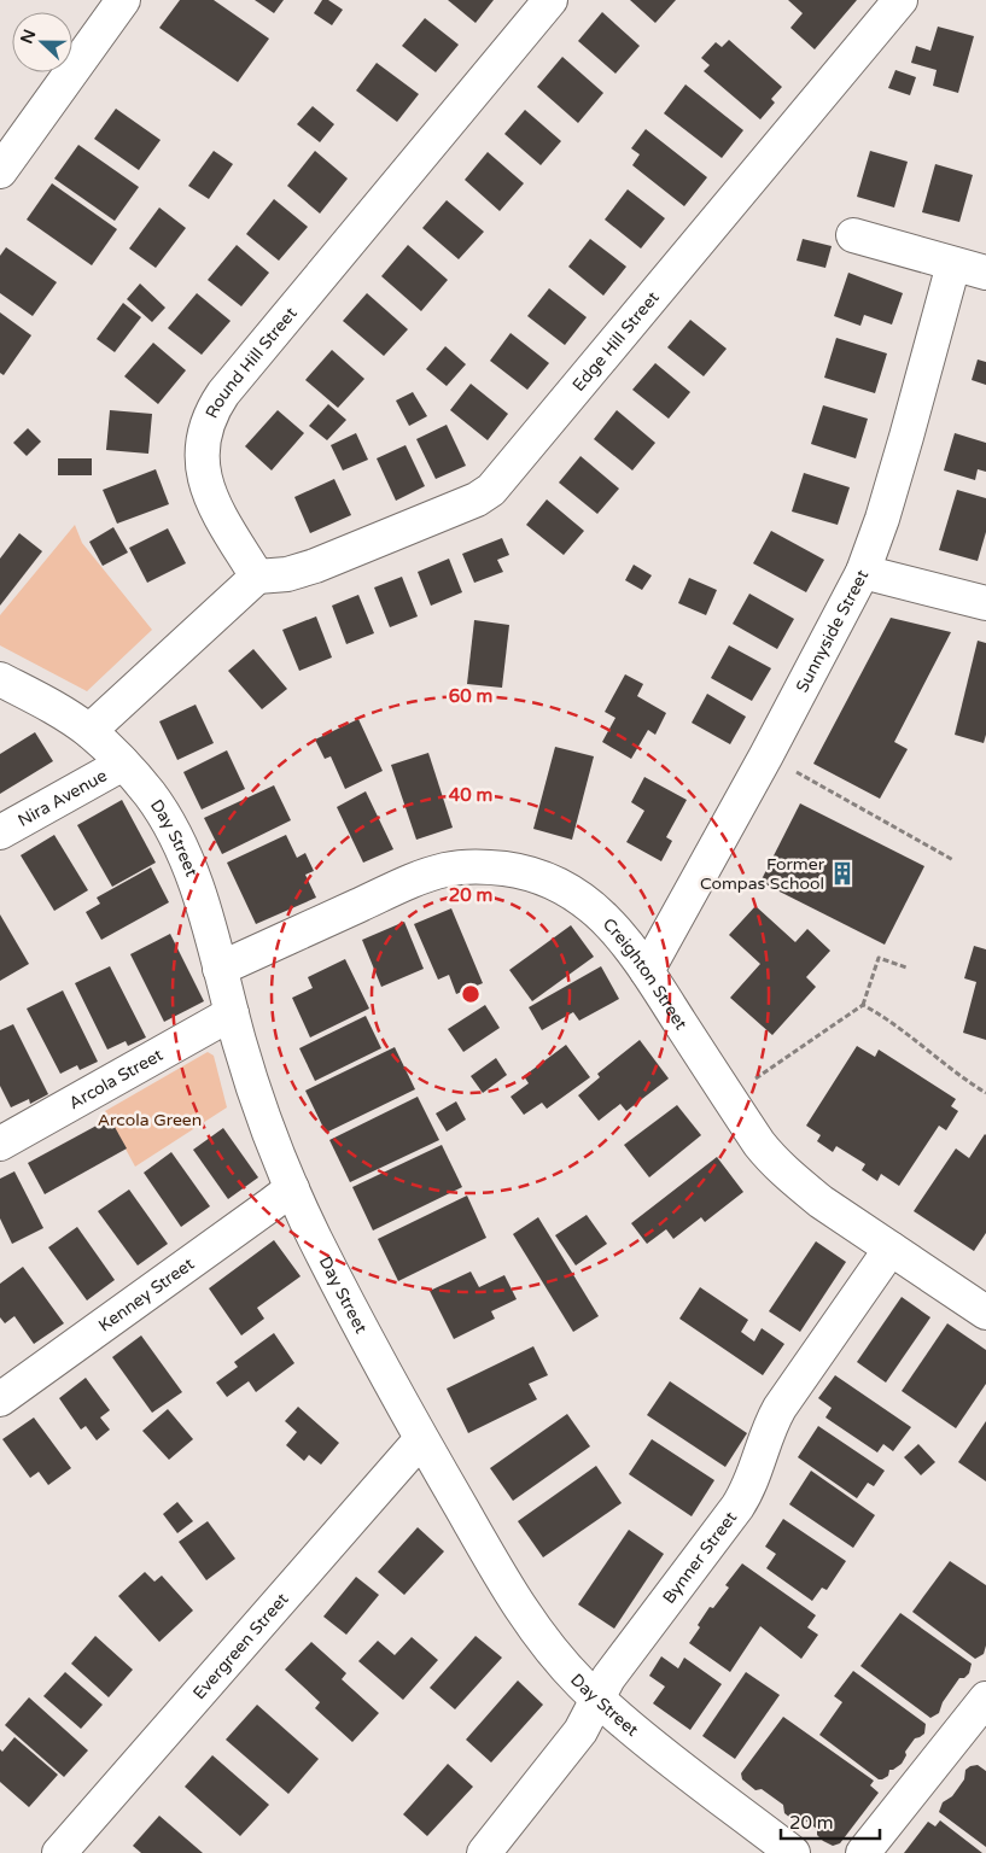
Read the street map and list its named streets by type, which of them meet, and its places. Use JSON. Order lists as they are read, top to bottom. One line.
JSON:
{"streets":{"street":["Edge Hill Street","Round Hill Street","Sunnyside Street","Nira Avenue","Day Street","Creighton Street","Arcola Street","Kenney Street","Bynner Street","Evergreen Street"]},"crossings":[["Edge Hill Street","Round Hill Street"],["Sunnyside Street","Creighton Street"],["Nira Avenue","Day Street"],["Day Street","Creighton Street"],["Day Street","Arcola Street"],["Day Street","Kenney Street"],["Day Street","Bynner Street"],["Day Street","Evergreen Street"],["Creighton Street","Bynner Street"]],"parks":["Arcola Green"],"places":{"building":["Former Compas School"]},"scale_bar":"20 m","north":"left","rings":["60 m","40 m","20 m"]}
